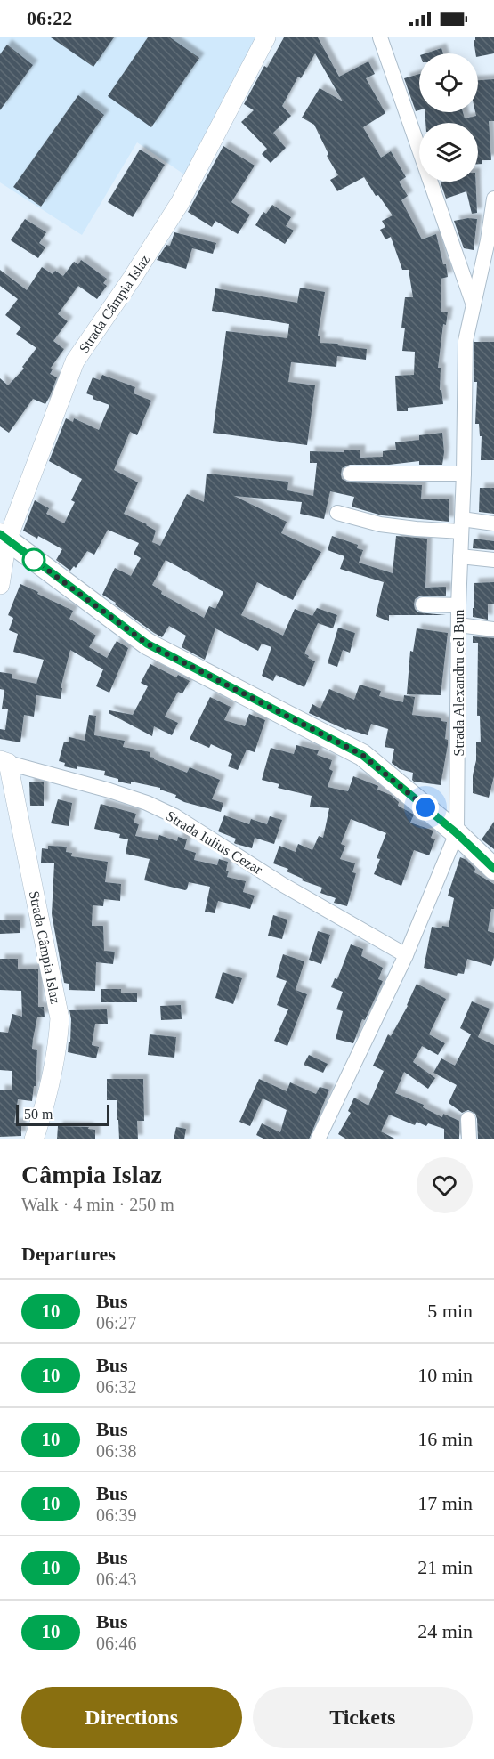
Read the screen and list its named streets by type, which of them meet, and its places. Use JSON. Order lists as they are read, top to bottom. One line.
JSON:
{"streets":{"street":["Strada Câmpia Islaz","Strada Alexandru cel Bun","Strada Iulius Cezar"]},"crossings":[["Strada Câmpia Islaz","Strada Iulius Cezar"],["Strada Alexandru cel Bun","Strada Iulius Cezar"]],"lines":["bus line 10"],"scale_bar":"50 m","page":{"status":"06:22","scale":"50 m","heading":[["Câmpia Islaz","Walk · 4 min · 250 m"],"Departures"],"list":[{"mark":"10","name":"Bus","note":"06:27","value":"5 min"},{"mark":"10","name":"Bus","note":"06:32","value":"10 min"},{"mark":"10","name":"Bus","note":"06:38","value":"16 min"},{"mark":"10","name":"Bus","note":"06:39","value":"17 min"},{"mark":"10","name":"Bus","note":"06:43","value":"21 min"},{"mark":"10","name":"Bus","note":"06:46","value":"24 min"}],"buttons":["Directions","Tickets"]}}
